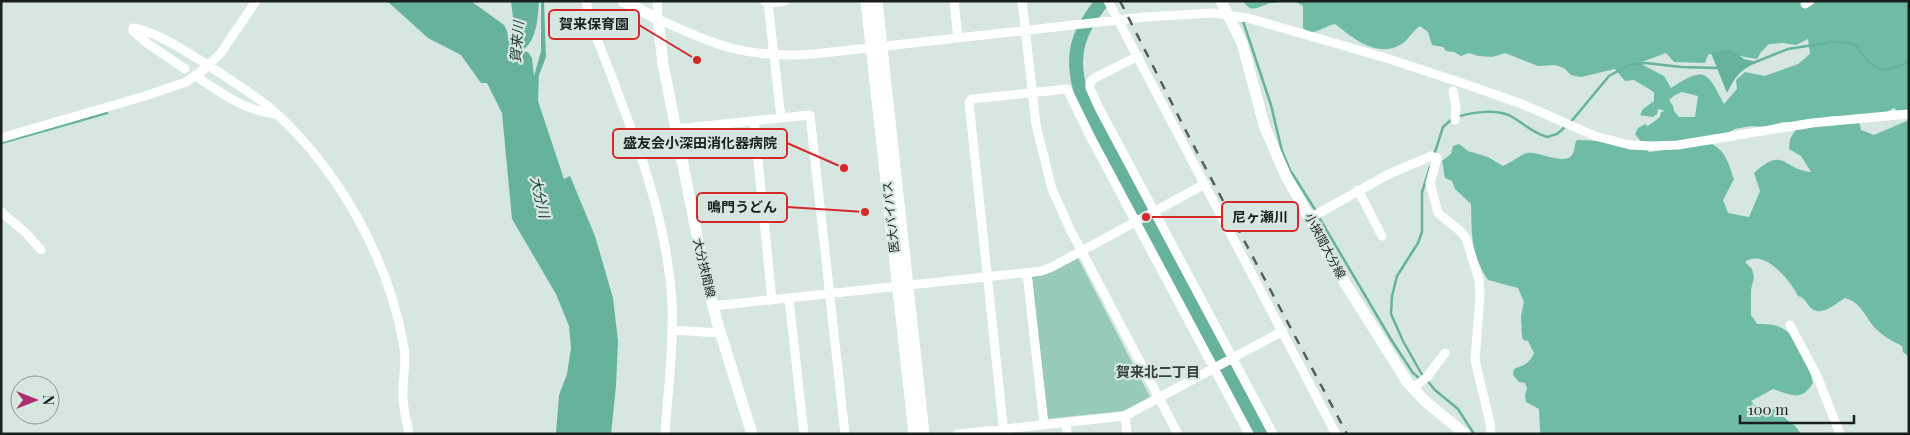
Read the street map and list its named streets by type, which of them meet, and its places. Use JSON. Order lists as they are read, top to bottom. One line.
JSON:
{"streets":{"main road":["医大バイパス","小挾間大分線","大分挾間線"]},"districts":["賀来北二丁目"],"water":["賀来川","大分川"],"places":["賀来保育園","盛友会小深田消化器病院","鳴門うどん","尼ヶ瀬川"],"scale_bar":"100 m","north":"right"}
